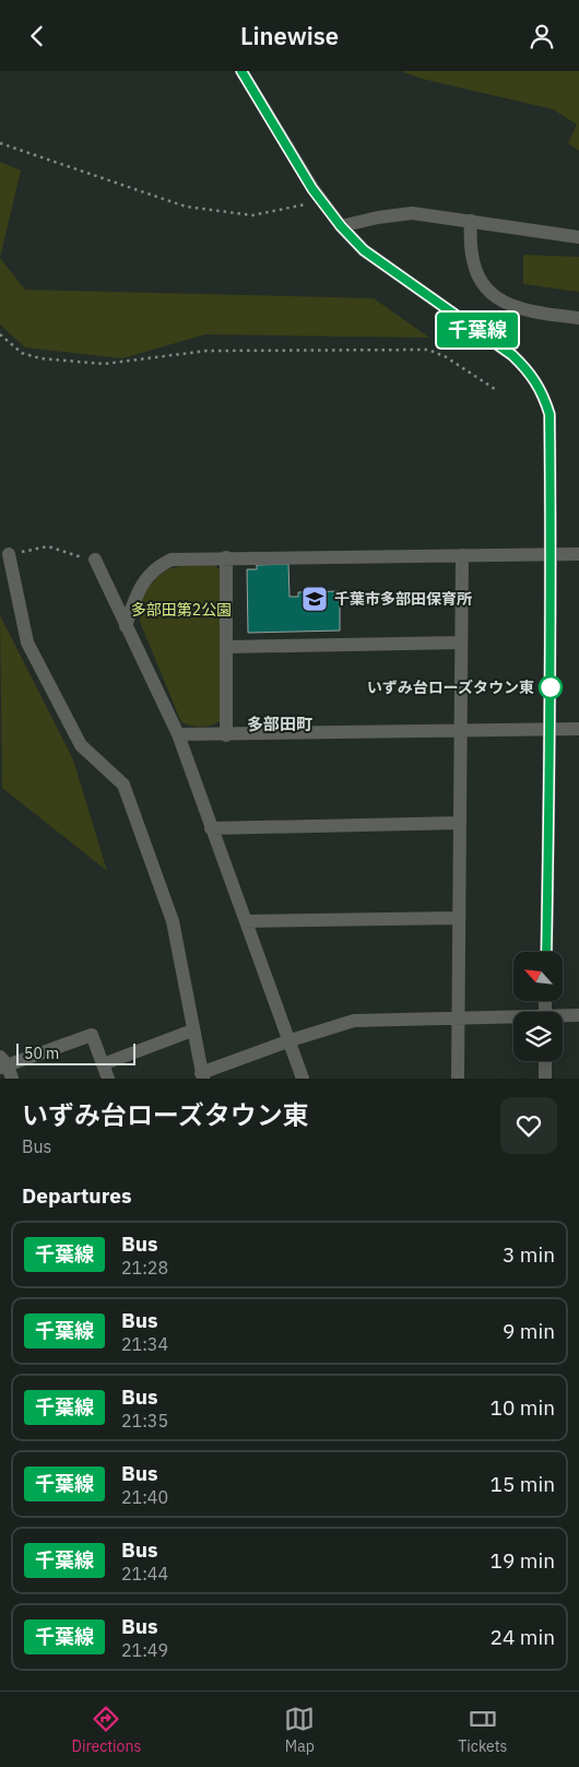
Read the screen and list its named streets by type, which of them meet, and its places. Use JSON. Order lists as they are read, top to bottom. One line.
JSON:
{"districts":["多部田町"],"parks":["多部田第2公園"],"places":{"school or university":["千葉市多部田保育所"],"other":["いずみ台ローズタウン東"]},"lines":["bus line 千葉線"],"scale_bar":"50 m","north":"top left","page":{"header":"Linewise","on_map":"千葉線","scale":"50 m","heading":[["いずみ台ローズタウン東","Bus"],"Departures"],"list":[{"mark":"千葉線","name":"Bus","note":"21:28","value":"3 min"},{"mark":"千葉線","name":"Bus","note":"21:34","value":"9 min"},{"mark":"千葉線","name":"Bus","note":"21:35","value":"10 min"},{"mark":"千葉線","name":"Bus","note":"21:40","value":"15 min"},{"mark":"千葉線","name":"Bus","note":"21:44","value":"19 min"},{"mark":"千葉線","name":"Bus","note":"21:49","value":"24 min"}],"tabs":["Directions","Map","Tickets"]}}
